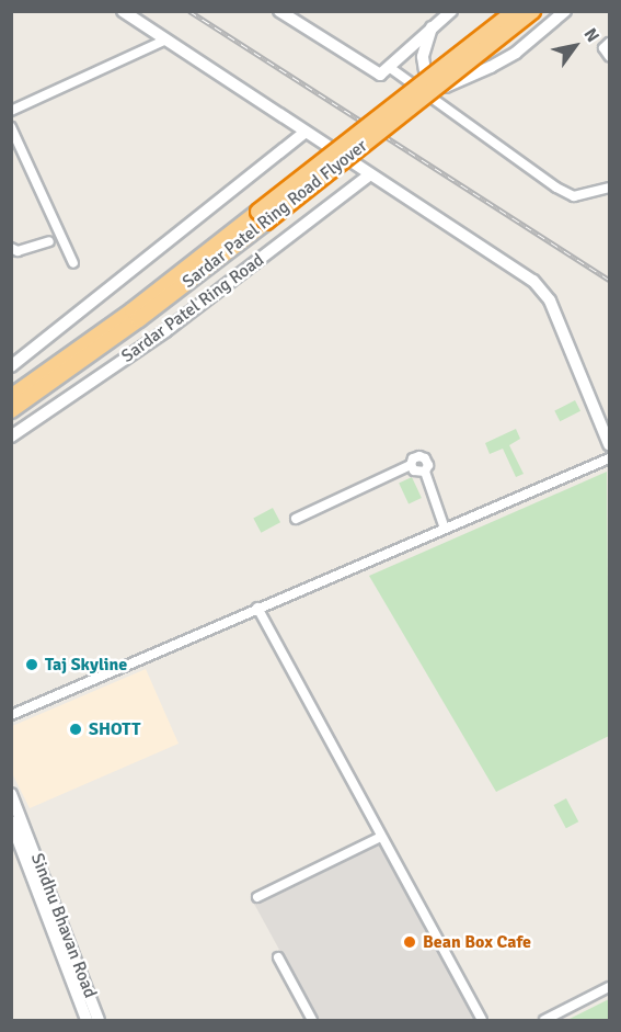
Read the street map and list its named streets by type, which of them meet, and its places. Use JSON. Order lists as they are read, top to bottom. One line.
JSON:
{"streets":{"highway":["Sardar Patel Ring Road Flyover"],"street":["Sardar Patel Ring Road","Sindhu Bhavan Road"]},"places":["Taj Skyline","SHOTT","Bean Box Cafe"],"north":"top right"}
